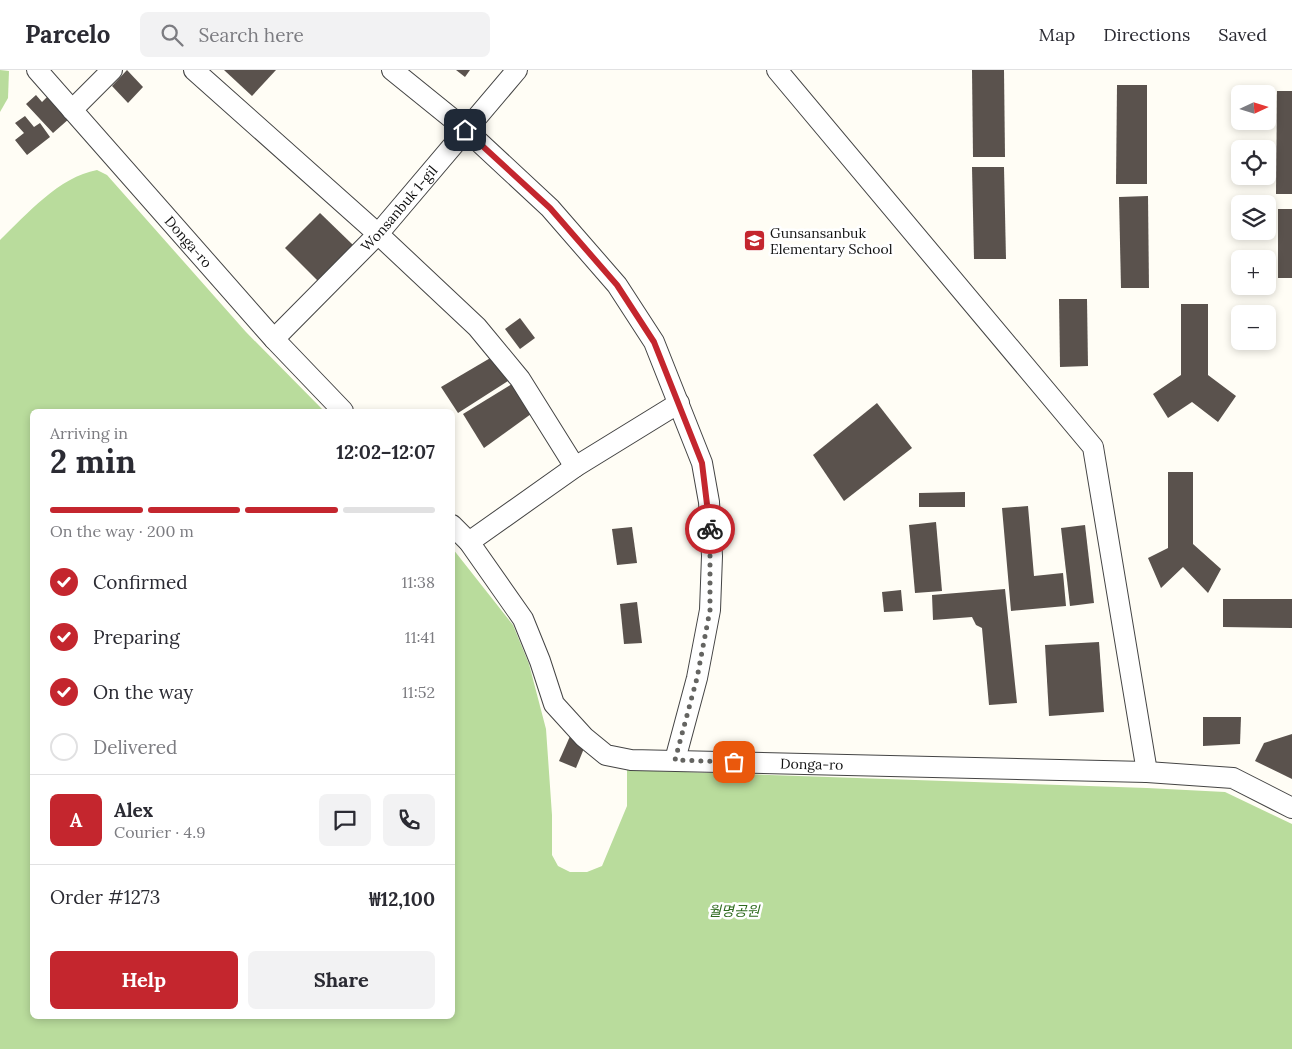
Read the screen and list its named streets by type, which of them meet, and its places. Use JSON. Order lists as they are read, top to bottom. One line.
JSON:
{"streets":{"street":["Wonsanbuk 1-gil","Donga-ro"]},"crossings":[["Wonsanbuk 1-gil","Donga-ro"]],"parks":["월명공원"],"places":{"school or university":["Gunsansanbuk Elementary School"]},"north":"right","page":{"header":"Parcelo","search":"Search here","nav":["Map","Directions","Saved"],"map_buttons":["+","−"],"heading":["2 min","Arriving in","12:02–12:07"],"panel":["Alex","Courier · 4.9","Order #1273","₩12,100"],"bar":"On the way · 200 m","list":[["Confirmed","11:38"],["Preparing","11:41"],["On the way","11:52"],"Delivered"],"round":"A","buttons":["Help","Share"]}}
